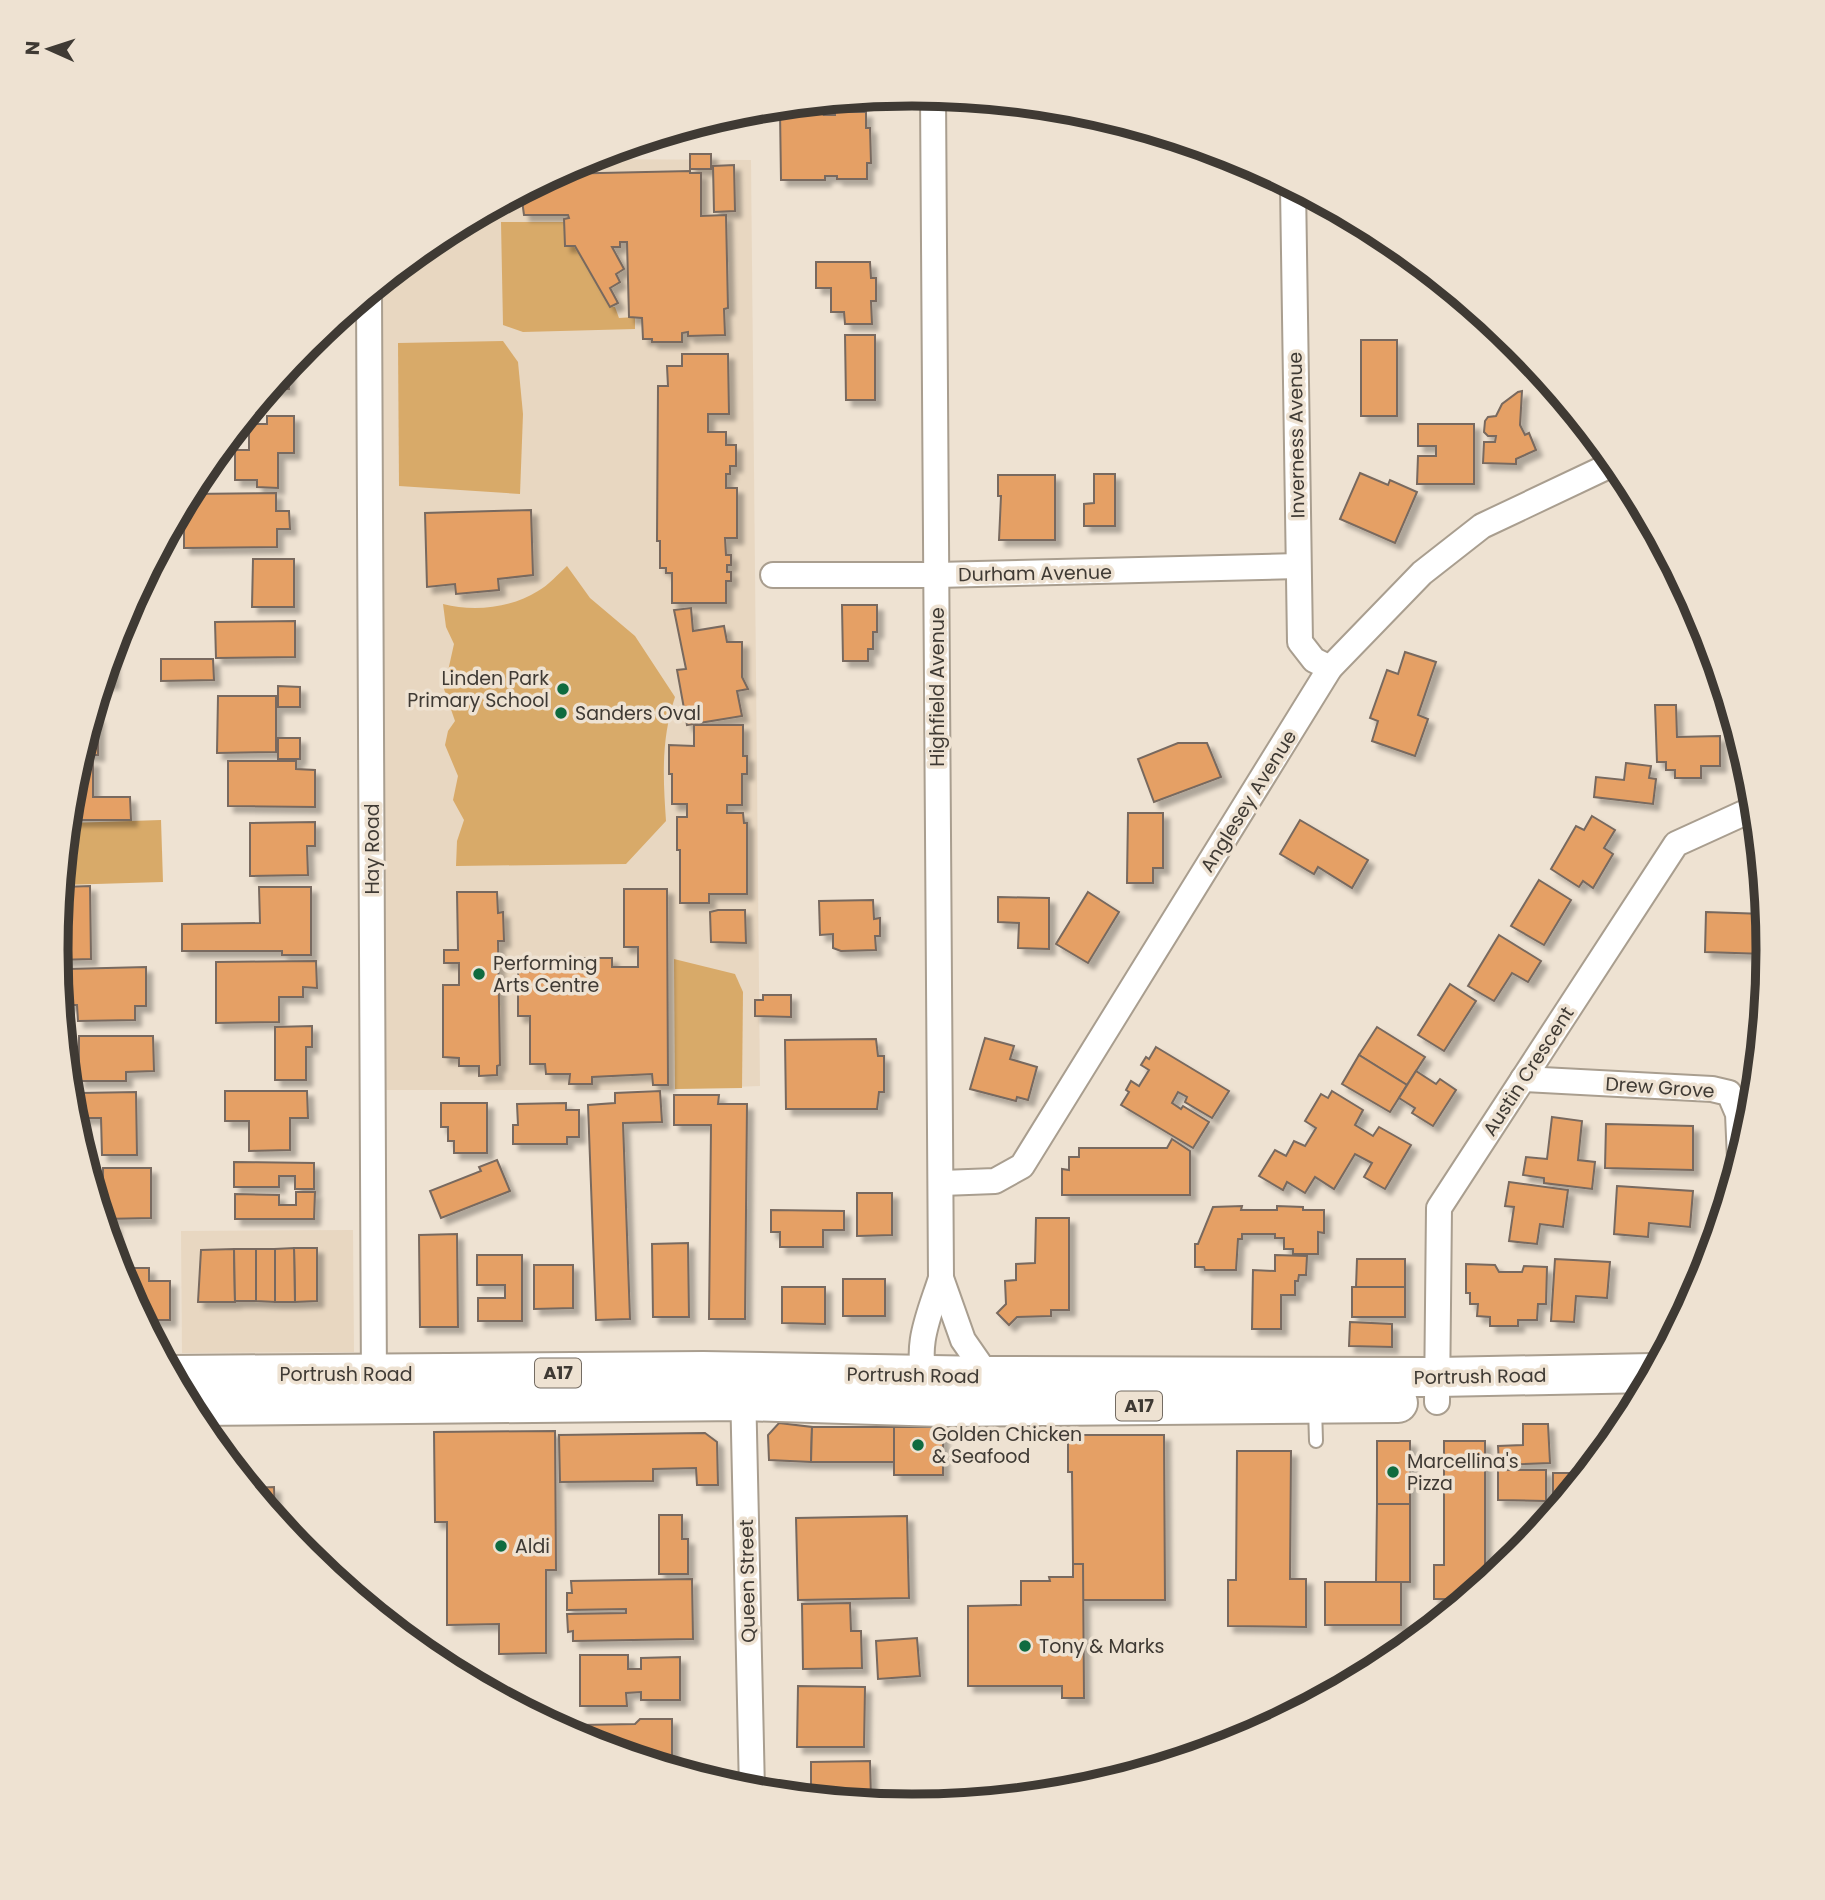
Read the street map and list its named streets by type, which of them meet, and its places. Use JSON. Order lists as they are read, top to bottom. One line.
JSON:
{"streets":{"highway":["A17","Portrush Road"],"street":["Inverness Avenue","Durham Avenue","Highfield Avenue","Anglesey Avenue","Hay Road","Austin Crescent","Drew Grove","Queen Street"]},"crossings":[["Inverness Avenue","Durham Avenue"],["Inverness Avenue","Anglesey Avenue"],["Durham Avenue","Highfield Avenue"],["Highfield Avenue","Anglesey Avenue"],["Highfield Avenue","Portrush Road"],["Hay Road","Portrush Road"],["Austin Crescent","Drew Grove"],["Austin Crescent","Portrush Road"],["Portrush Road","Queen Street"]],"places":["Linden Park Primary School","Sanders Oval","Performing Arts Centre","Golden Chicken & Seafood","Marcellina's Pizza","Aldi","Tony & Marks"],"north":"left"}
